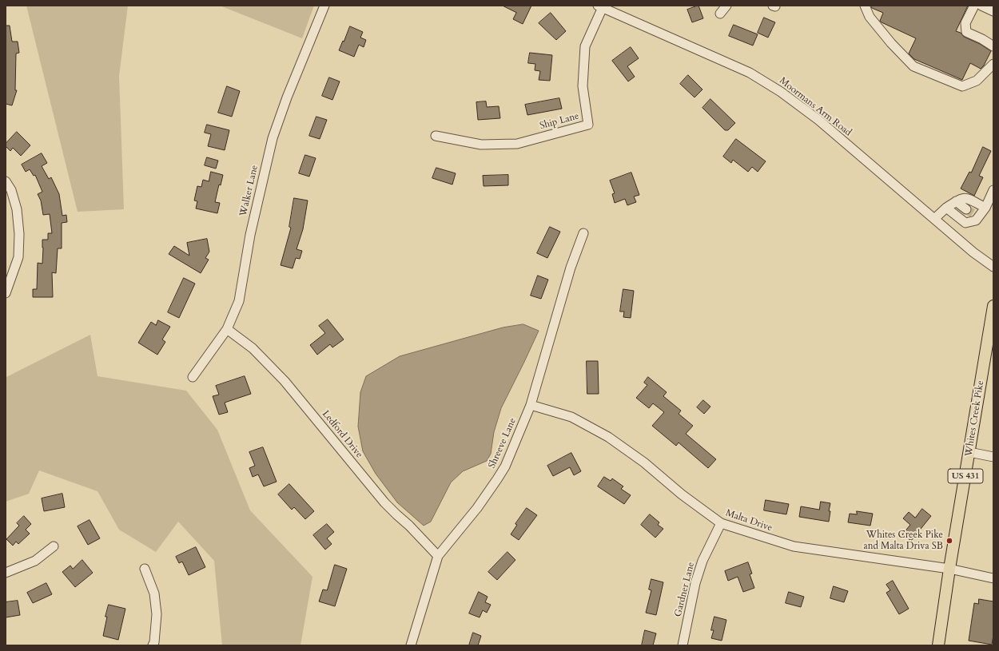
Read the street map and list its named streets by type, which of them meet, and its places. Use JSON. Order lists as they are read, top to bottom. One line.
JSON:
{"streets":{"main road":["Whites Creek Pike","US 431"],"street":["Moormans Arm Road","Ship Lane","Walker Lane","Ledford Drive","Shreeve Lane","Malta Drive","Gardner Lane"]},"crossings":[["Moormans Arm Road","Ship Lane"],["Walker Lane","Ledford Drive"],["Whites Creek Pike","Malta Drive"],["Ledford Drive","Shreeve Lane"],["Shreeve Lane","Malta Drive"],["Malta Drive","Gardner Lane"]],"places":["Whites Creek Pike and Malta Driva SB"]}
